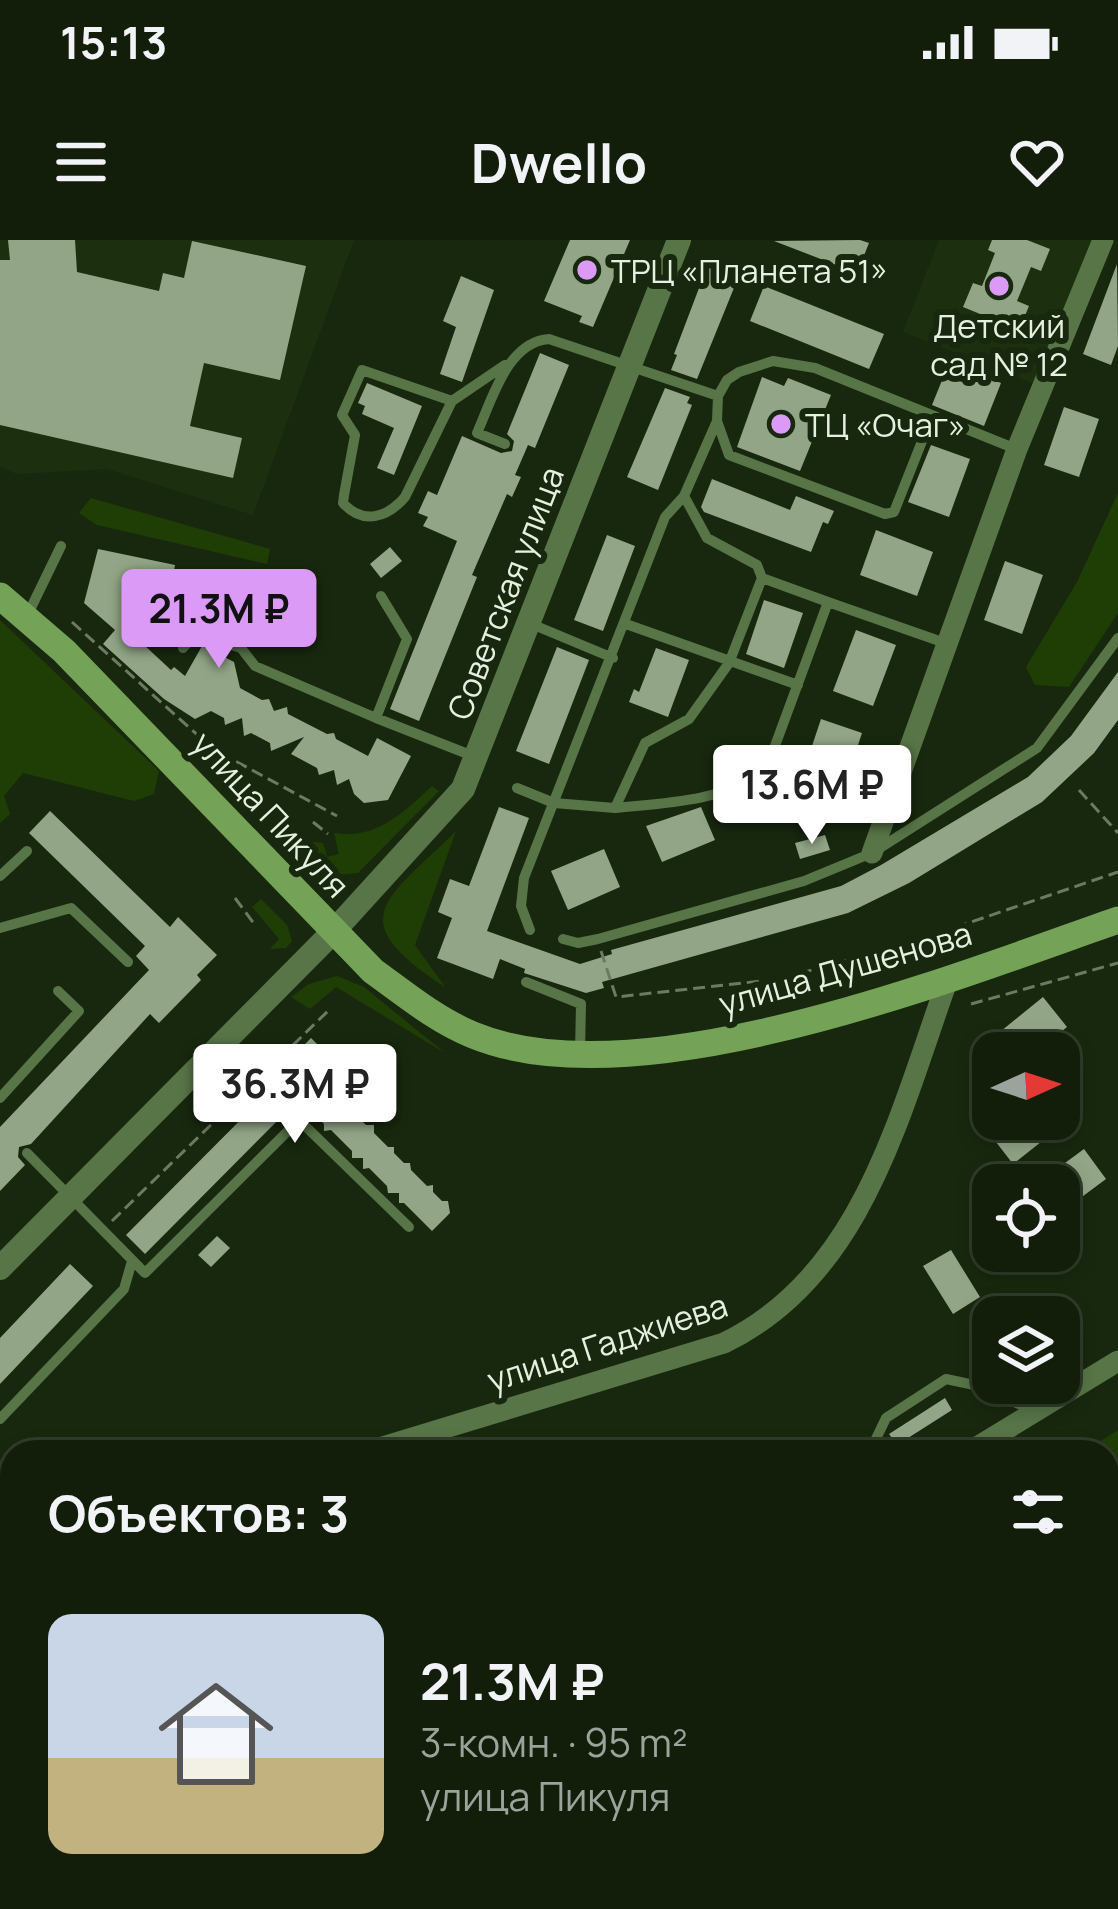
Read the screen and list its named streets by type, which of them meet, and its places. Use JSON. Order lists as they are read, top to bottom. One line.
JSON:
{"streets":{"main road":["улица Пикуля","улица Душенова"],"street":["Советская улица","улица Гаджиева"]},"crossings":[["Советская улица","улица Пикуля"],["Советская улица","улица Душенова"],["улица Пикуля","улица Душенова"],["улица Душенова","улица Гаджиева"]],"places":["ТРЦ «Планета 51»","Детский сад № 12","ТЦ «Очаг»"],"north":"right","page":{"status":"15:13","header":"Dwello","price":["21.3M ₽","13.6M ₽","36.3M ₽"],"heading":"Объектов: 3","list":[{"name":"21.3M ₽","note":"3-комн. · 95 m² · улица Пикуля"}]}}
